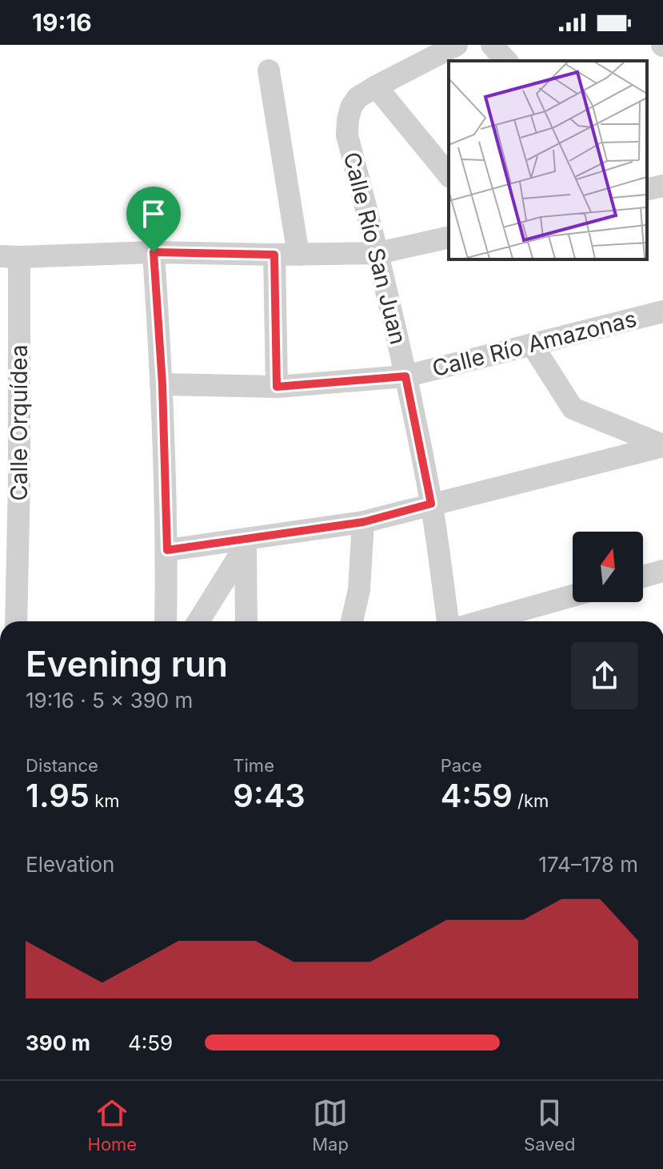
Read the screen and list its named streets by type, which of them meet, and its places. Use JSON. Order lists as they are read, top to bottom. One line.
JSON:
{"streets":{"street":["Calle Río San Juan","Calle Río Amazonas","Calle Orquídea"]},"crossings":[["Calle Río San Juan","Calle Río Amazonas"]],"north":"top","page":{"status":"19:16","heading":["Evening run","19:16 · 5 × 390 m"],"stats":[["Distance","1.95 km"],["Time","9:43"],["Pace","4:59 /km"]],"chart":["Elevation","174–178 m"],"list":[{"name":"390 m","note":"4:59"}],"tabs":["Home","Map","Saved"]}}
